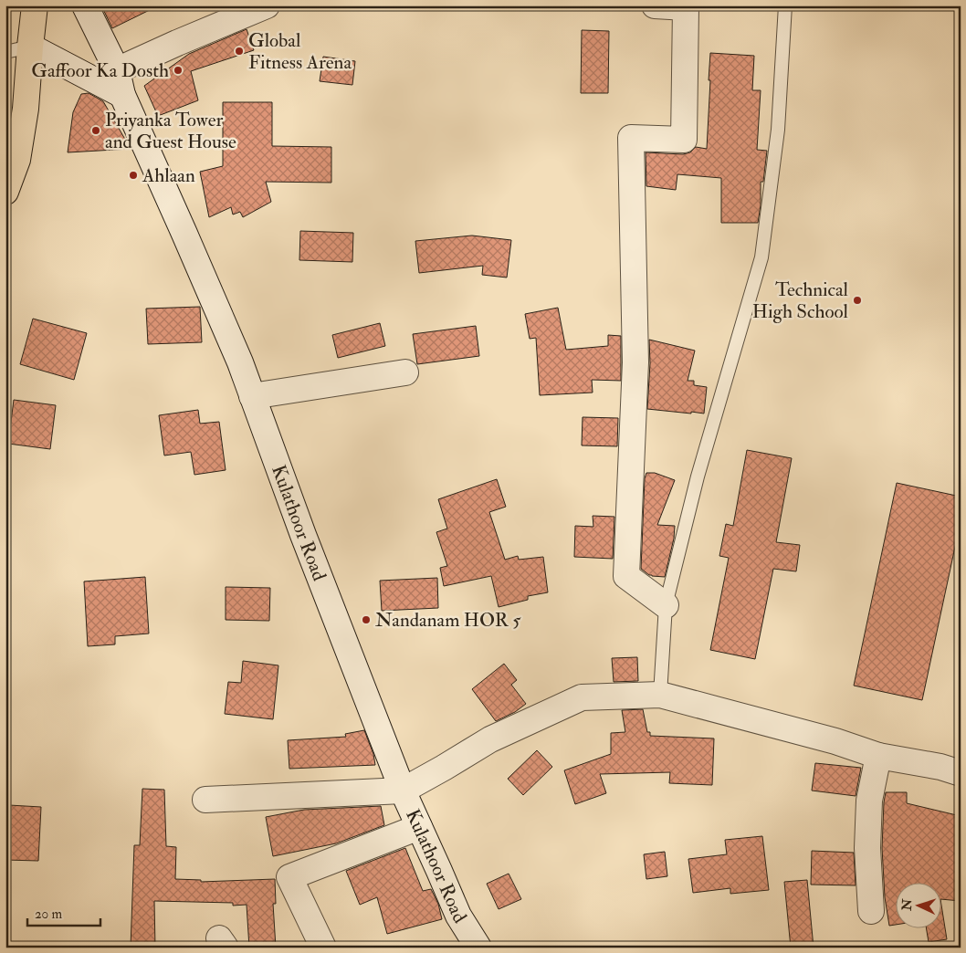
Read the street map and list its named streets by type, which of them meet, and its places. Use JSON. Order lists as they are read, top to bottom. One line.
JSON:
{"streets":{"street":["Kulathoor Road"]},"places":["Global Fitness Arena","Gaffoor Ka Dosth","Priyanka Tower and Guest House","Ahlaan","Technical High School","Nandanam HOR 5"],"scale_bar":"20 m","north":"left"}
